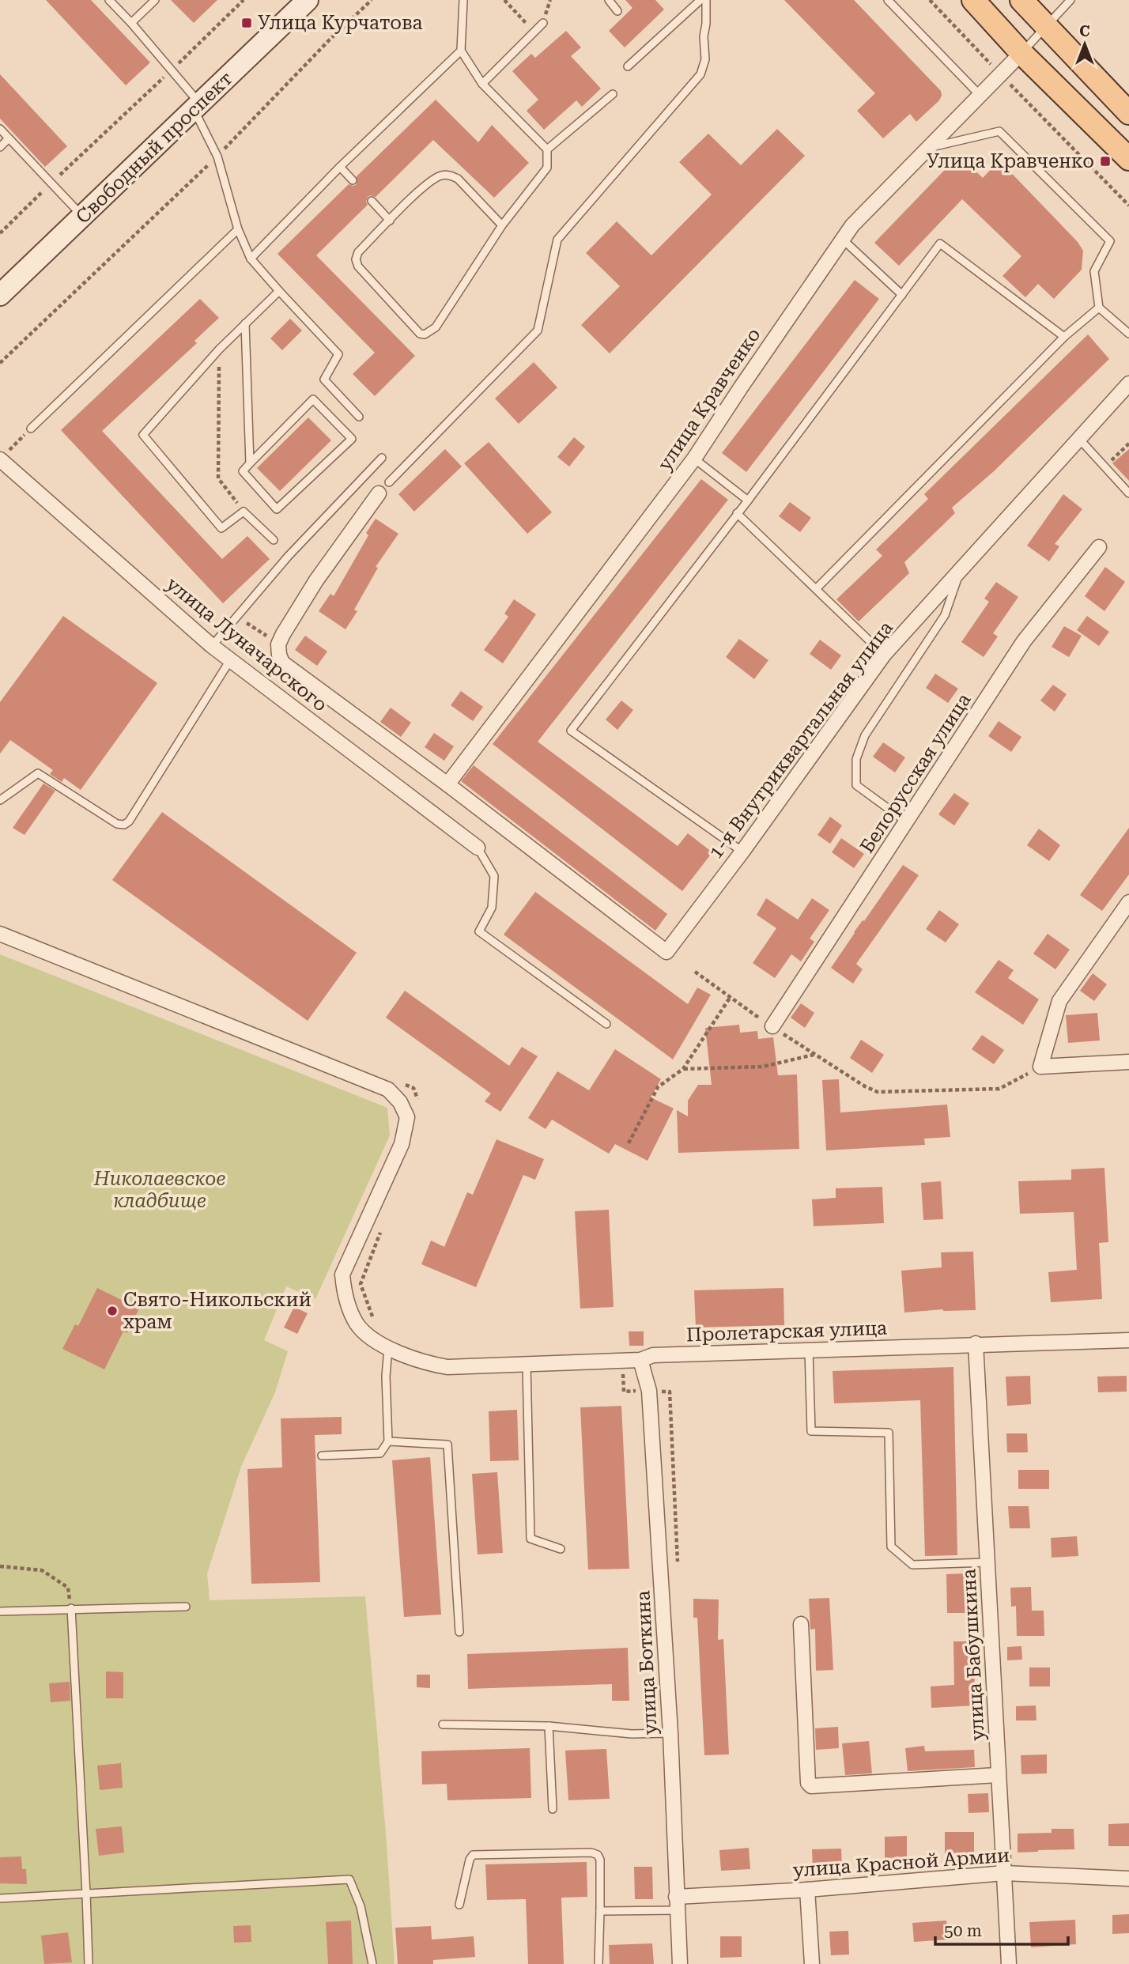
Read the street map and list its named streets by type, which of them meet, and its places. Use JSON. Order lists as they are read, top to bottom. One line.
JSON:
{"streets":{"main road":["Свободный проспект"],"street":["улица Кравченко","улица Луначарского","1-я Внутриквартальная улица","Белорусская улица","Пролетарская улица","улица Бабушкина","улица Боткина","улица Красной Армии"]},"crossings":[["улица Кравченко","улица Луначарского"],["улица Луначарского","1-я Внутриквартальная улица"],["Пролетарская улица","улица Бабушкина"],["Пролетарская улица","улица Боткина"],["улица Бабушкина","улица Красной Армии"],["улица Боткина","улица Красной Армии"]],"parks":["Николаевское кладбище"],"places":{"transit":["Улица Курчатова","Улица Кравченко"],"other":["Свято-Никольский храм"]},"scale_bar":"50 m","north":"top"}
